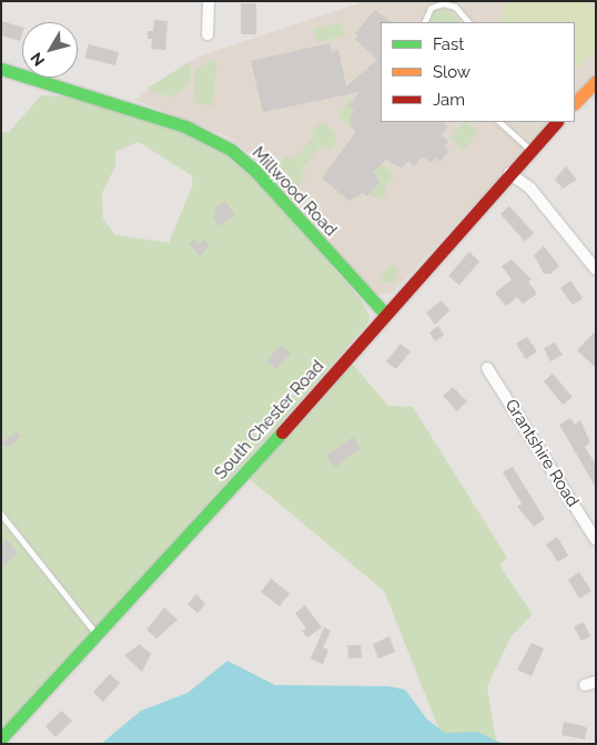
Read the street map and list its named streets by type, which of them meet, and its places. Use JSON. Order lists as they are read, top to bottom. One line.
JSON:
{"streets":{"street":["Millwood Road","South Chester Road","Grantshire Road"]},"crossings":[["Millwood Road","South Chester Road"]],"legend":["Fast","Slow","Jam"],"north":"bottom left"}
